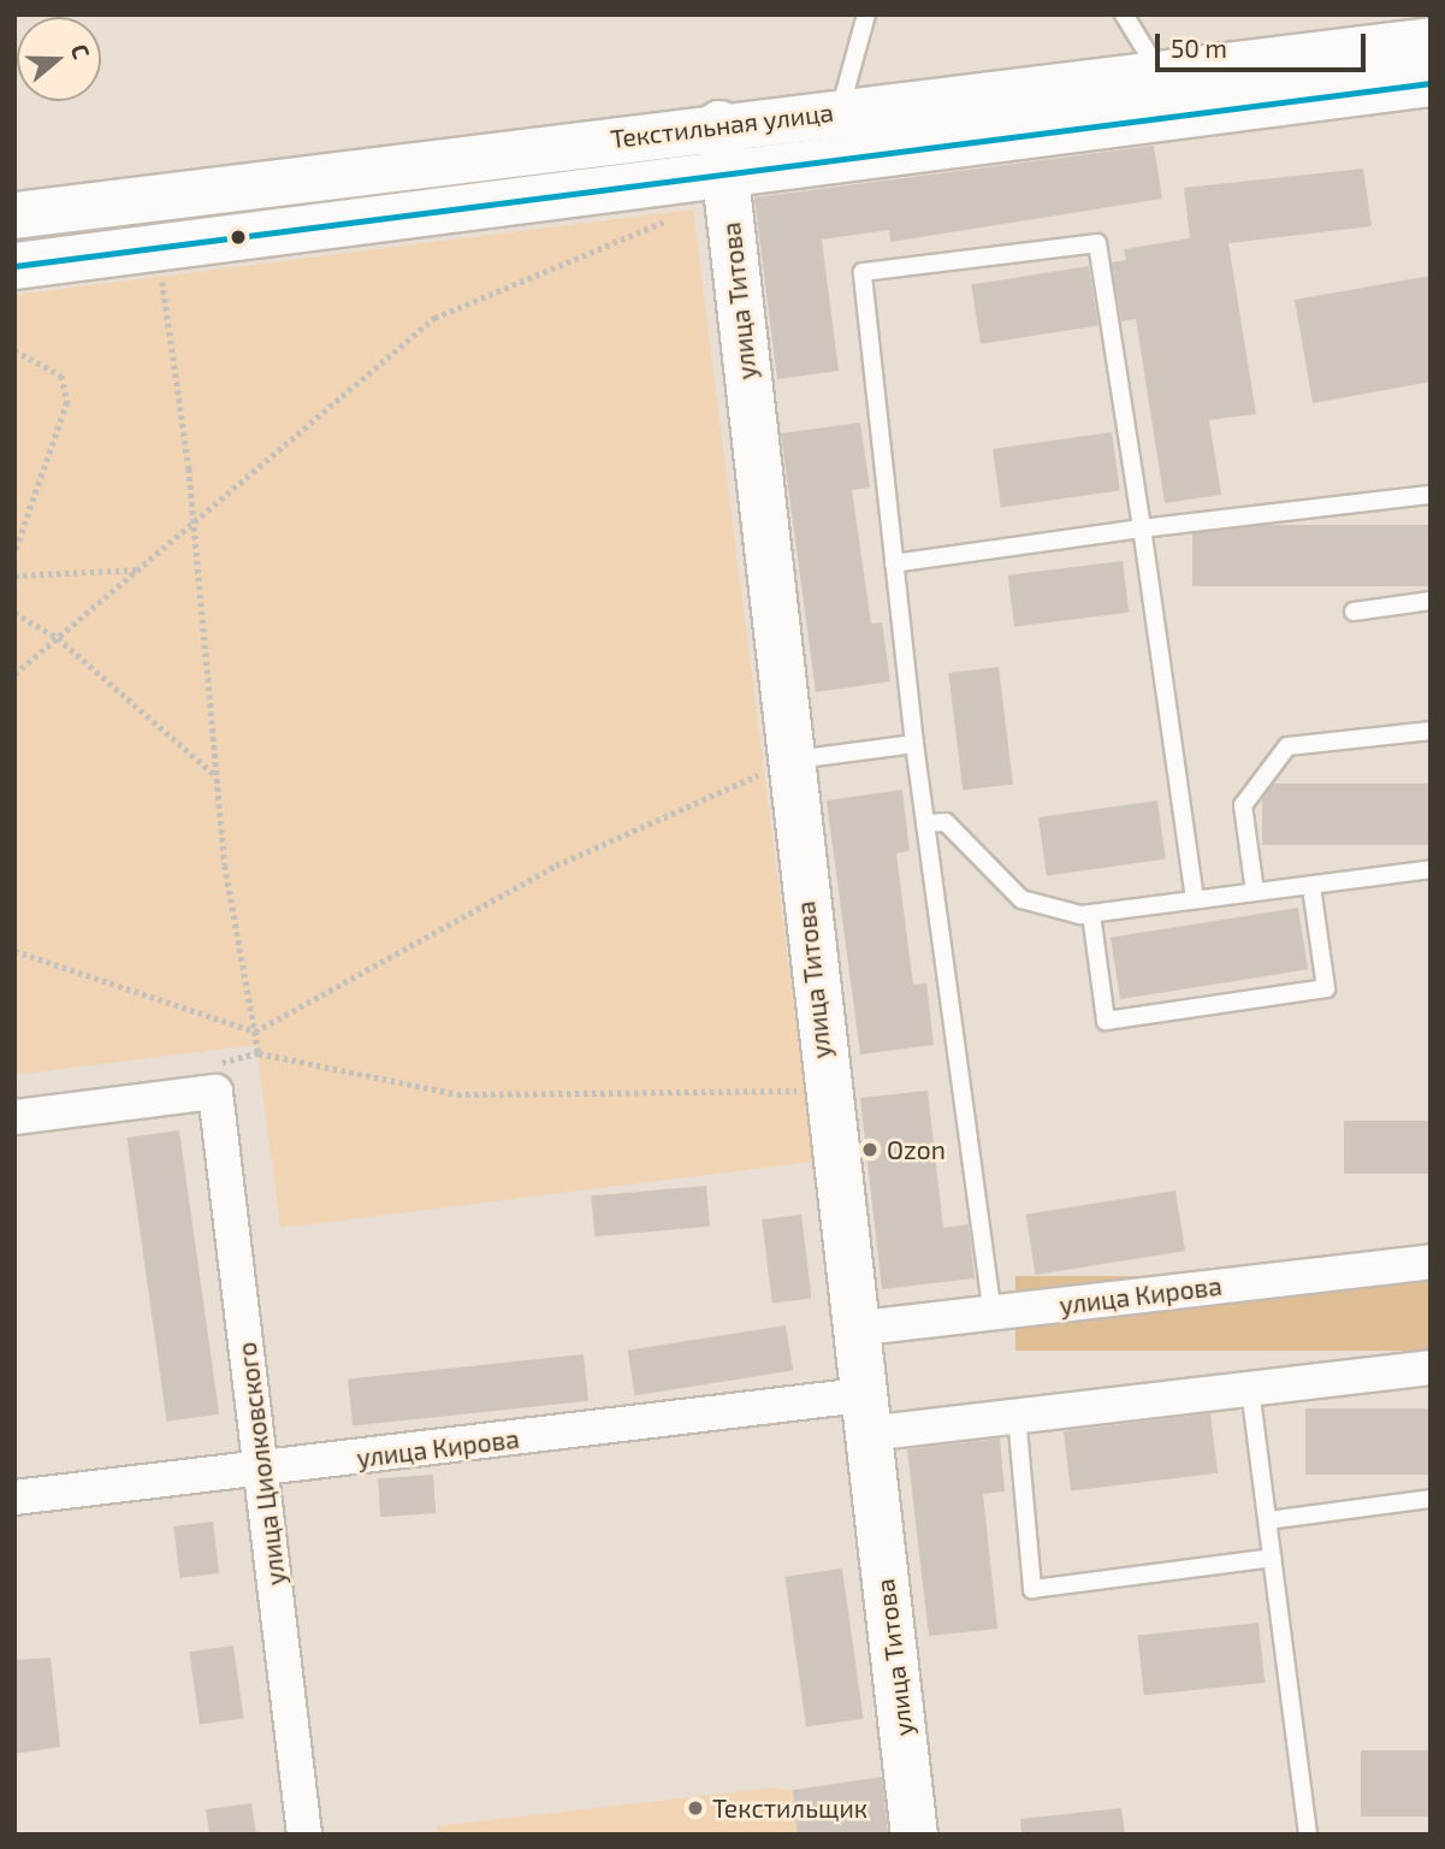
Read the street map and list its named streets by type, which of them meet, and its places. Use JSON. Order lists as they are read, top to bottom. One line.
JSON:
{"streets":{"main road":["Текстильная улица","улица Титова"],"street":["улица Кирова","улица Циолковского"]},"crossings":[["Текстильная улица","улица Титова"],["улица Титова","улица Кирова"],["улица Кирова","улица Циолковского"]],"places":["Ozon","Текстильщик"],"scale_bar":"50 m","north":"right"}
